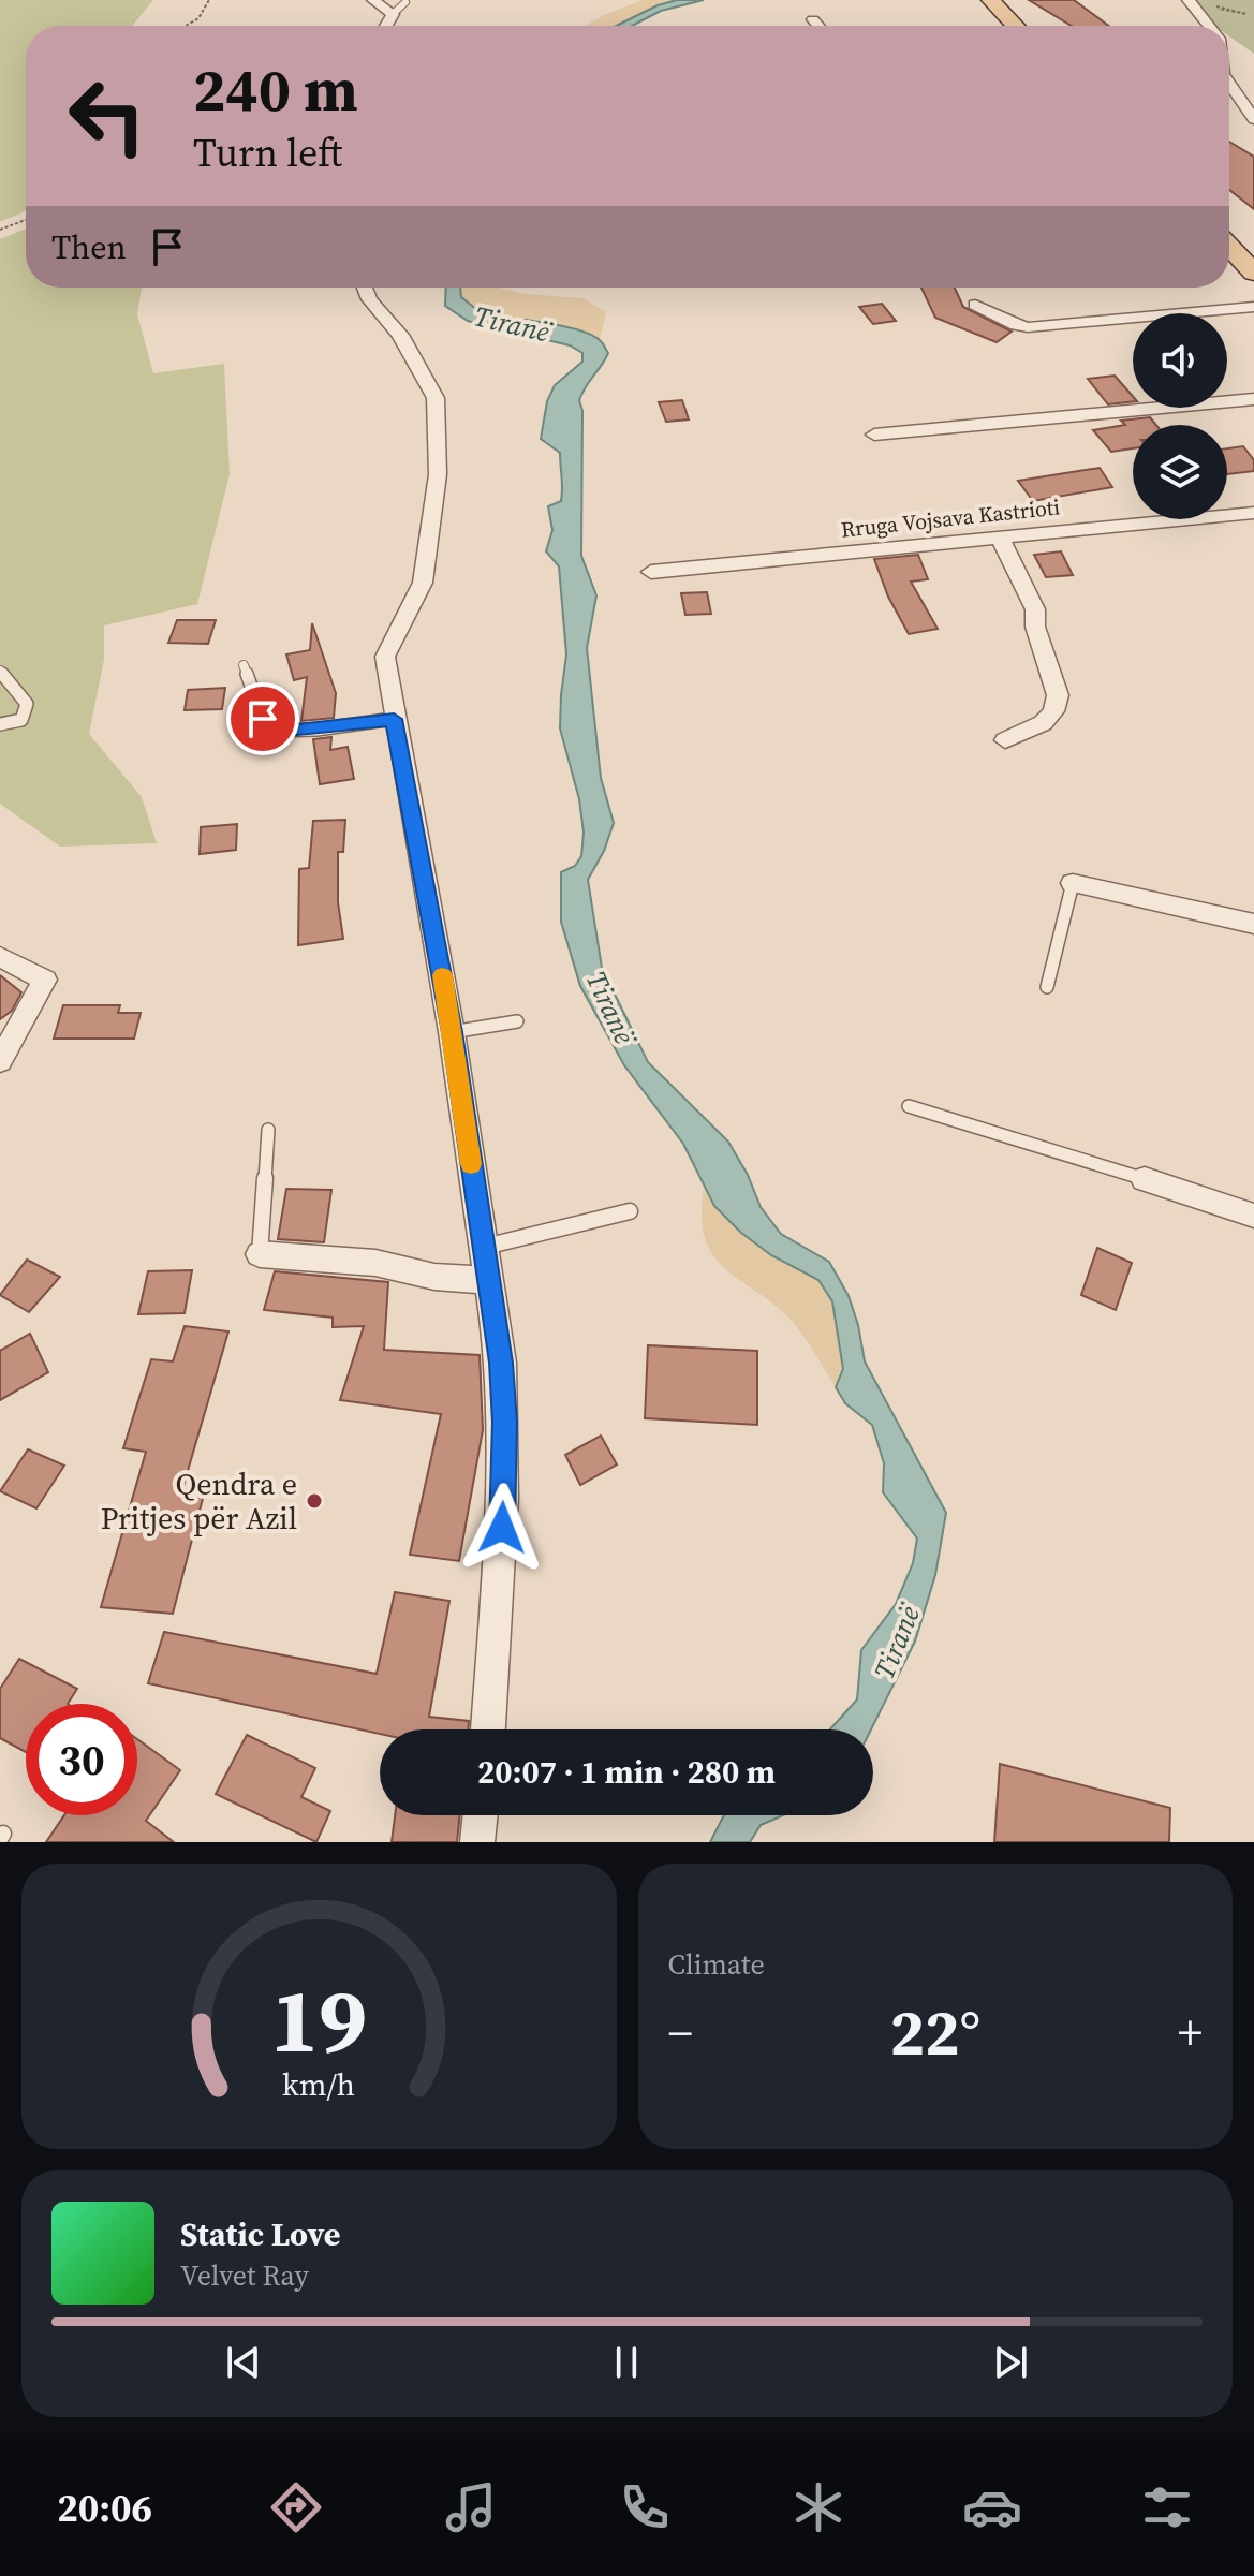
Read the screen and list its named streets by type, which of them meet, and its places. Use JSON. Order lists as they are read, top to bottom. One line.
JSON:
{"streets":{"street":["Rruga Vojsava Kastrioti"]},"water":["Tiranë"],"places":["Qendra e Pritjes për Azil"],"page":{"turn":["240 m","Turn left"],"then":"Then","limit":"30","trip":"20:07 · 1 min · 280 m","tile":"Climate","heat":["−","22°","+"],"song":["Static Love","Velvet Ray"],"tabs":"20:06","gauge":["19","km/h"]}}
